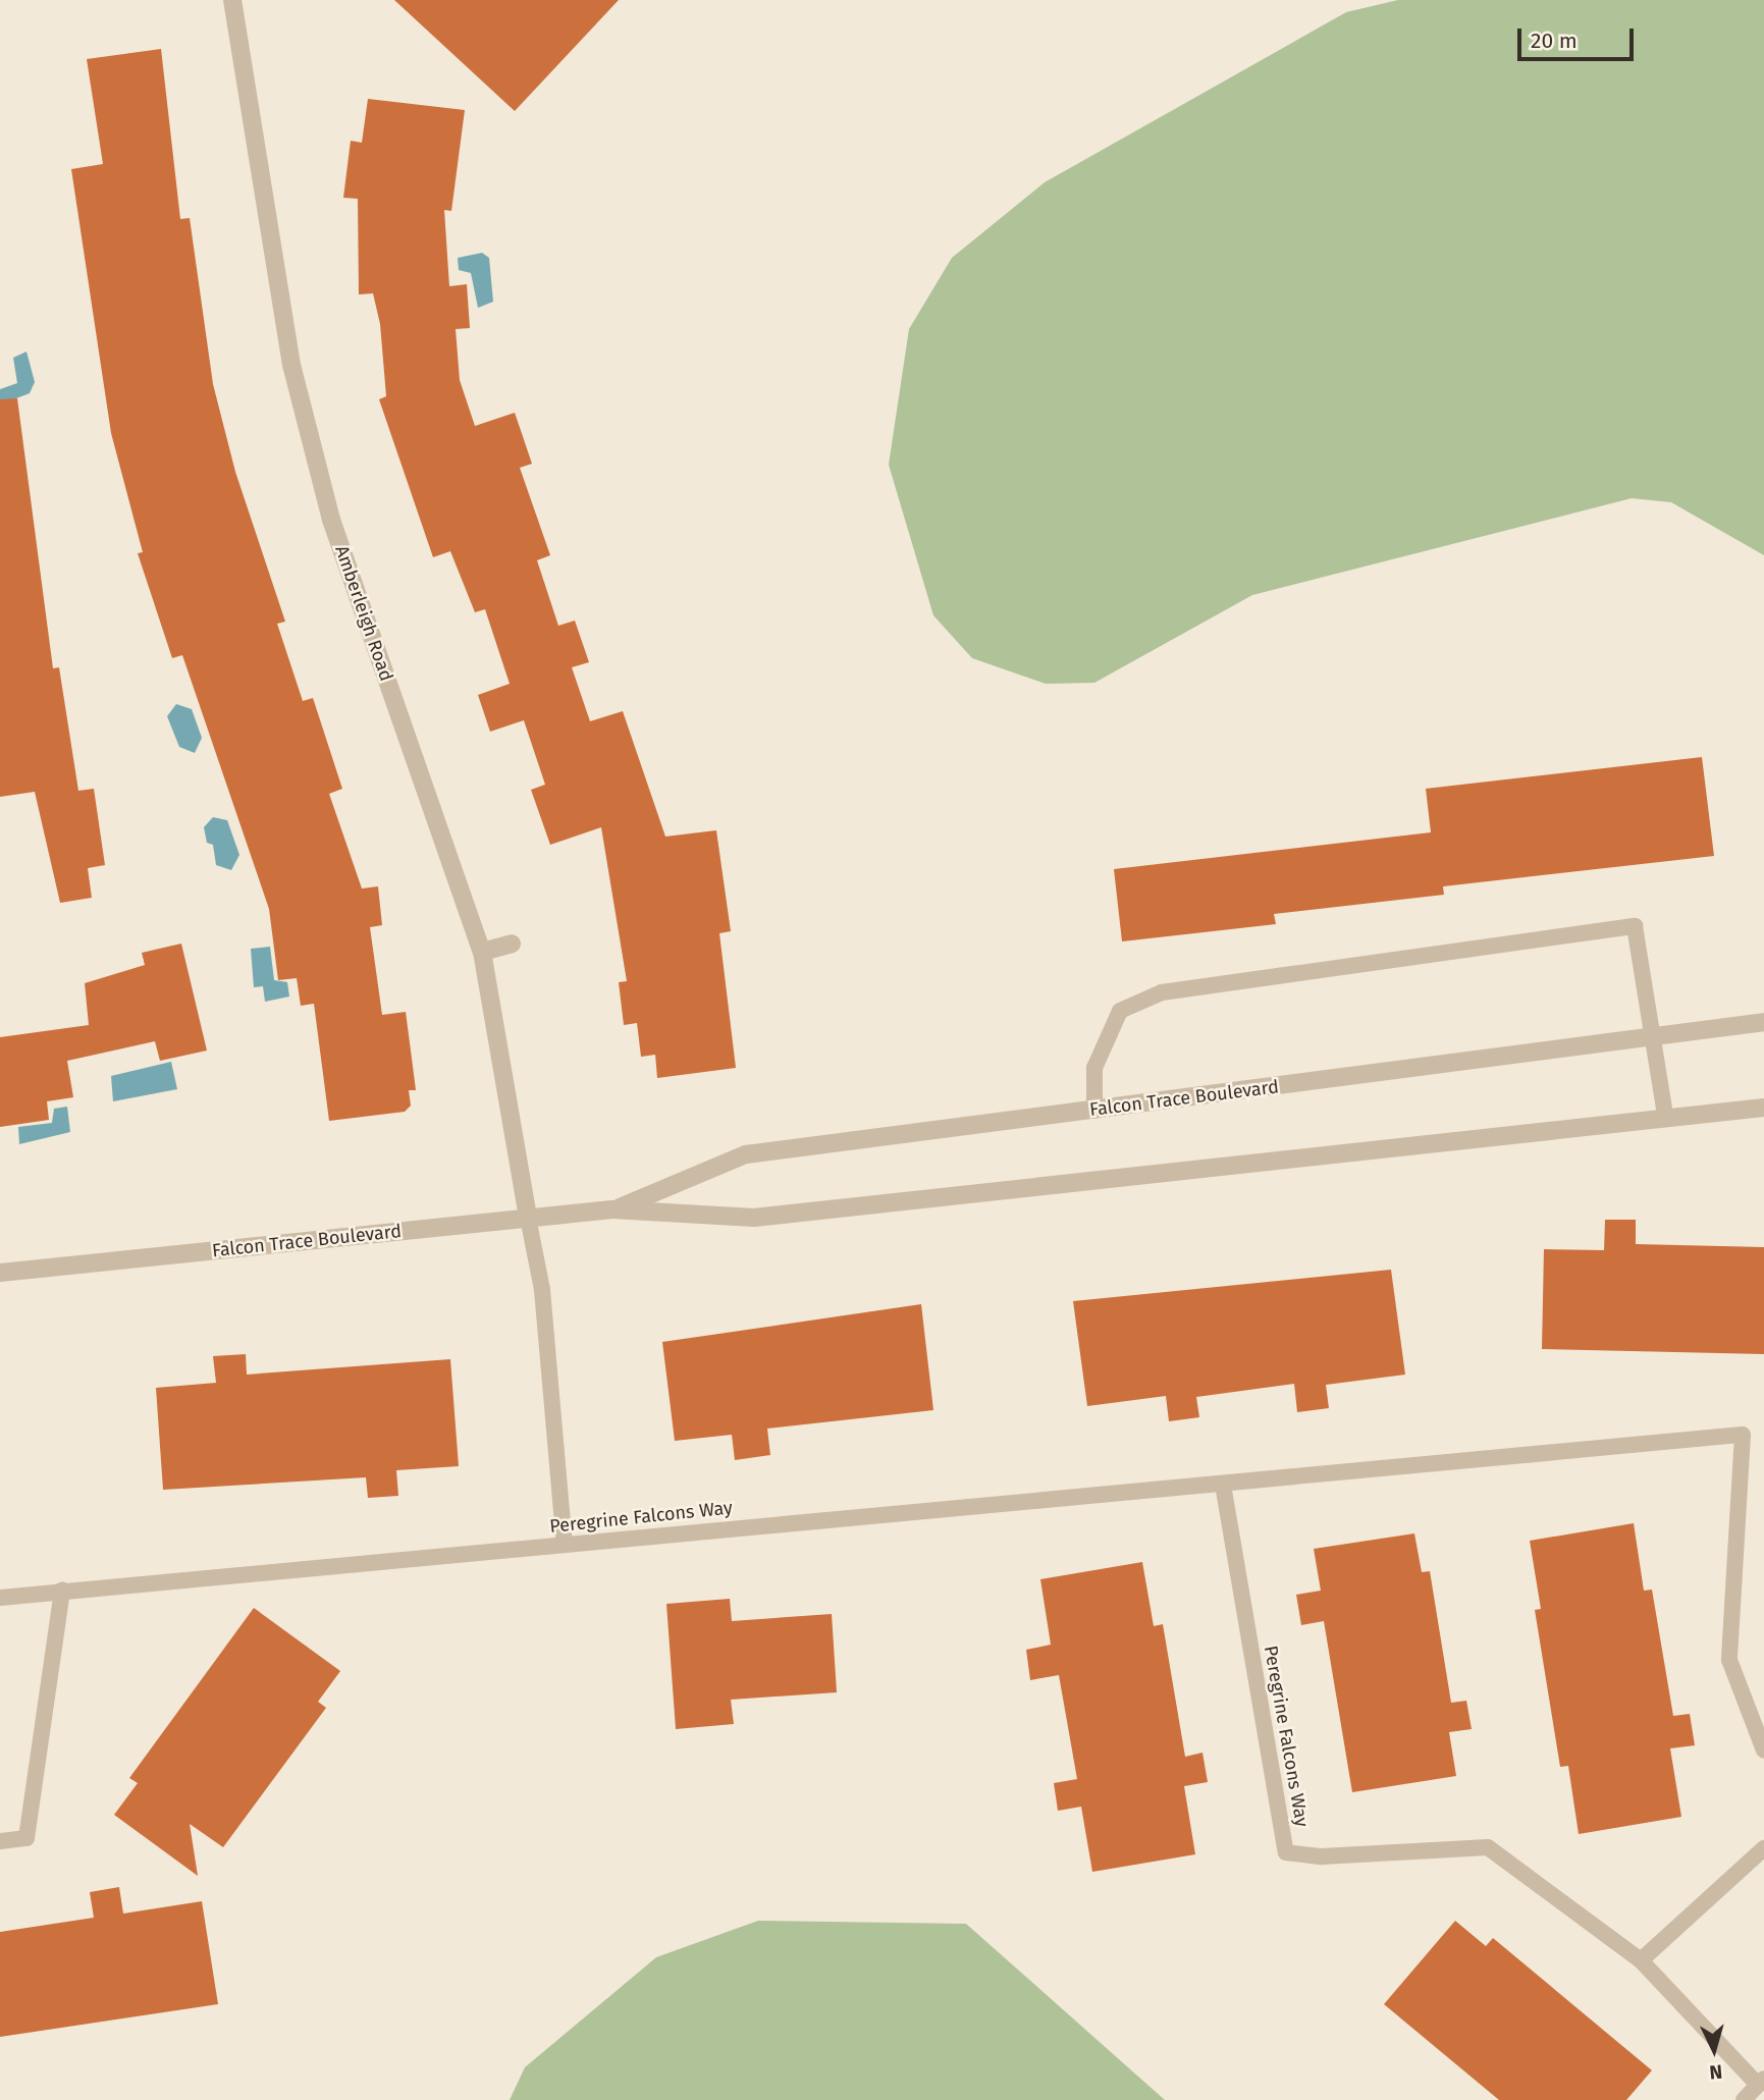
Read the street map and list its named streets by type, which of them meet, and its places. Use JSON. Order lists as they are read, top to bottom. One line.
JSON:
{"streets":{"street":["Amberleigh Road","Falcon Trace Boulevard"],"lane":["Peregrine Falcons Way"]},"crossings":[["Amberleigh Road","Falcon Trace Boulevard"]],"scale_bar":"20 m","north":"bottom"}
